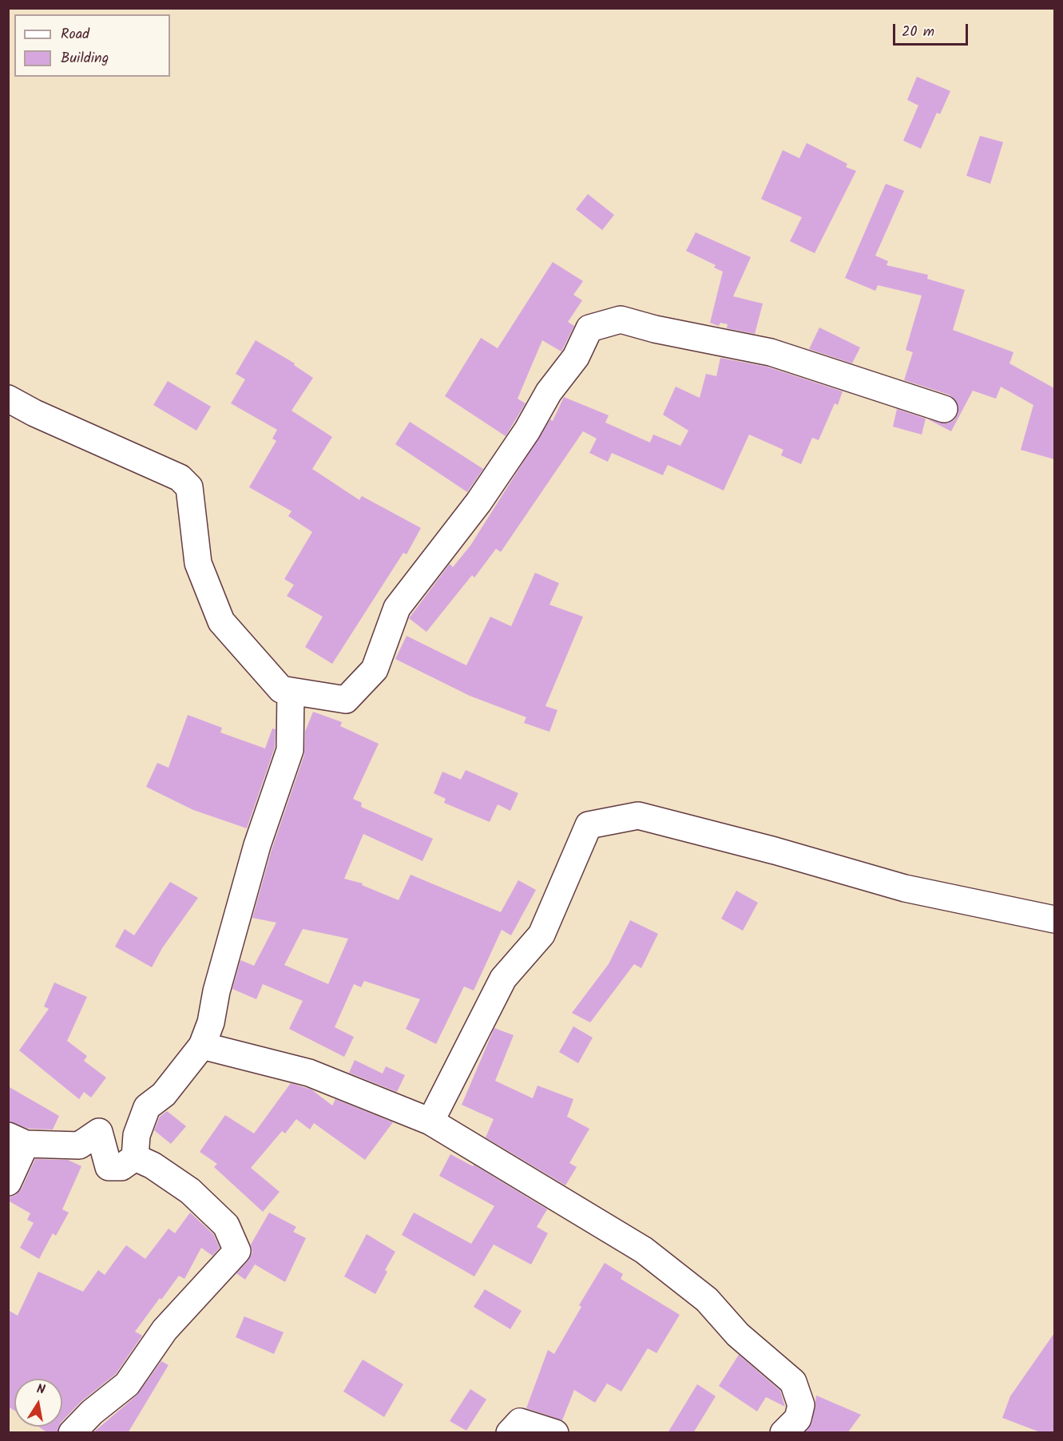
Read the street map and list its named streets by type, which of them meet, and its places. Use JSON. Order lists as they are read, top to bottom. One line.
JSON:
{"legend":["Road","Building"],"scale_bar":"20 m","north":"top"}
